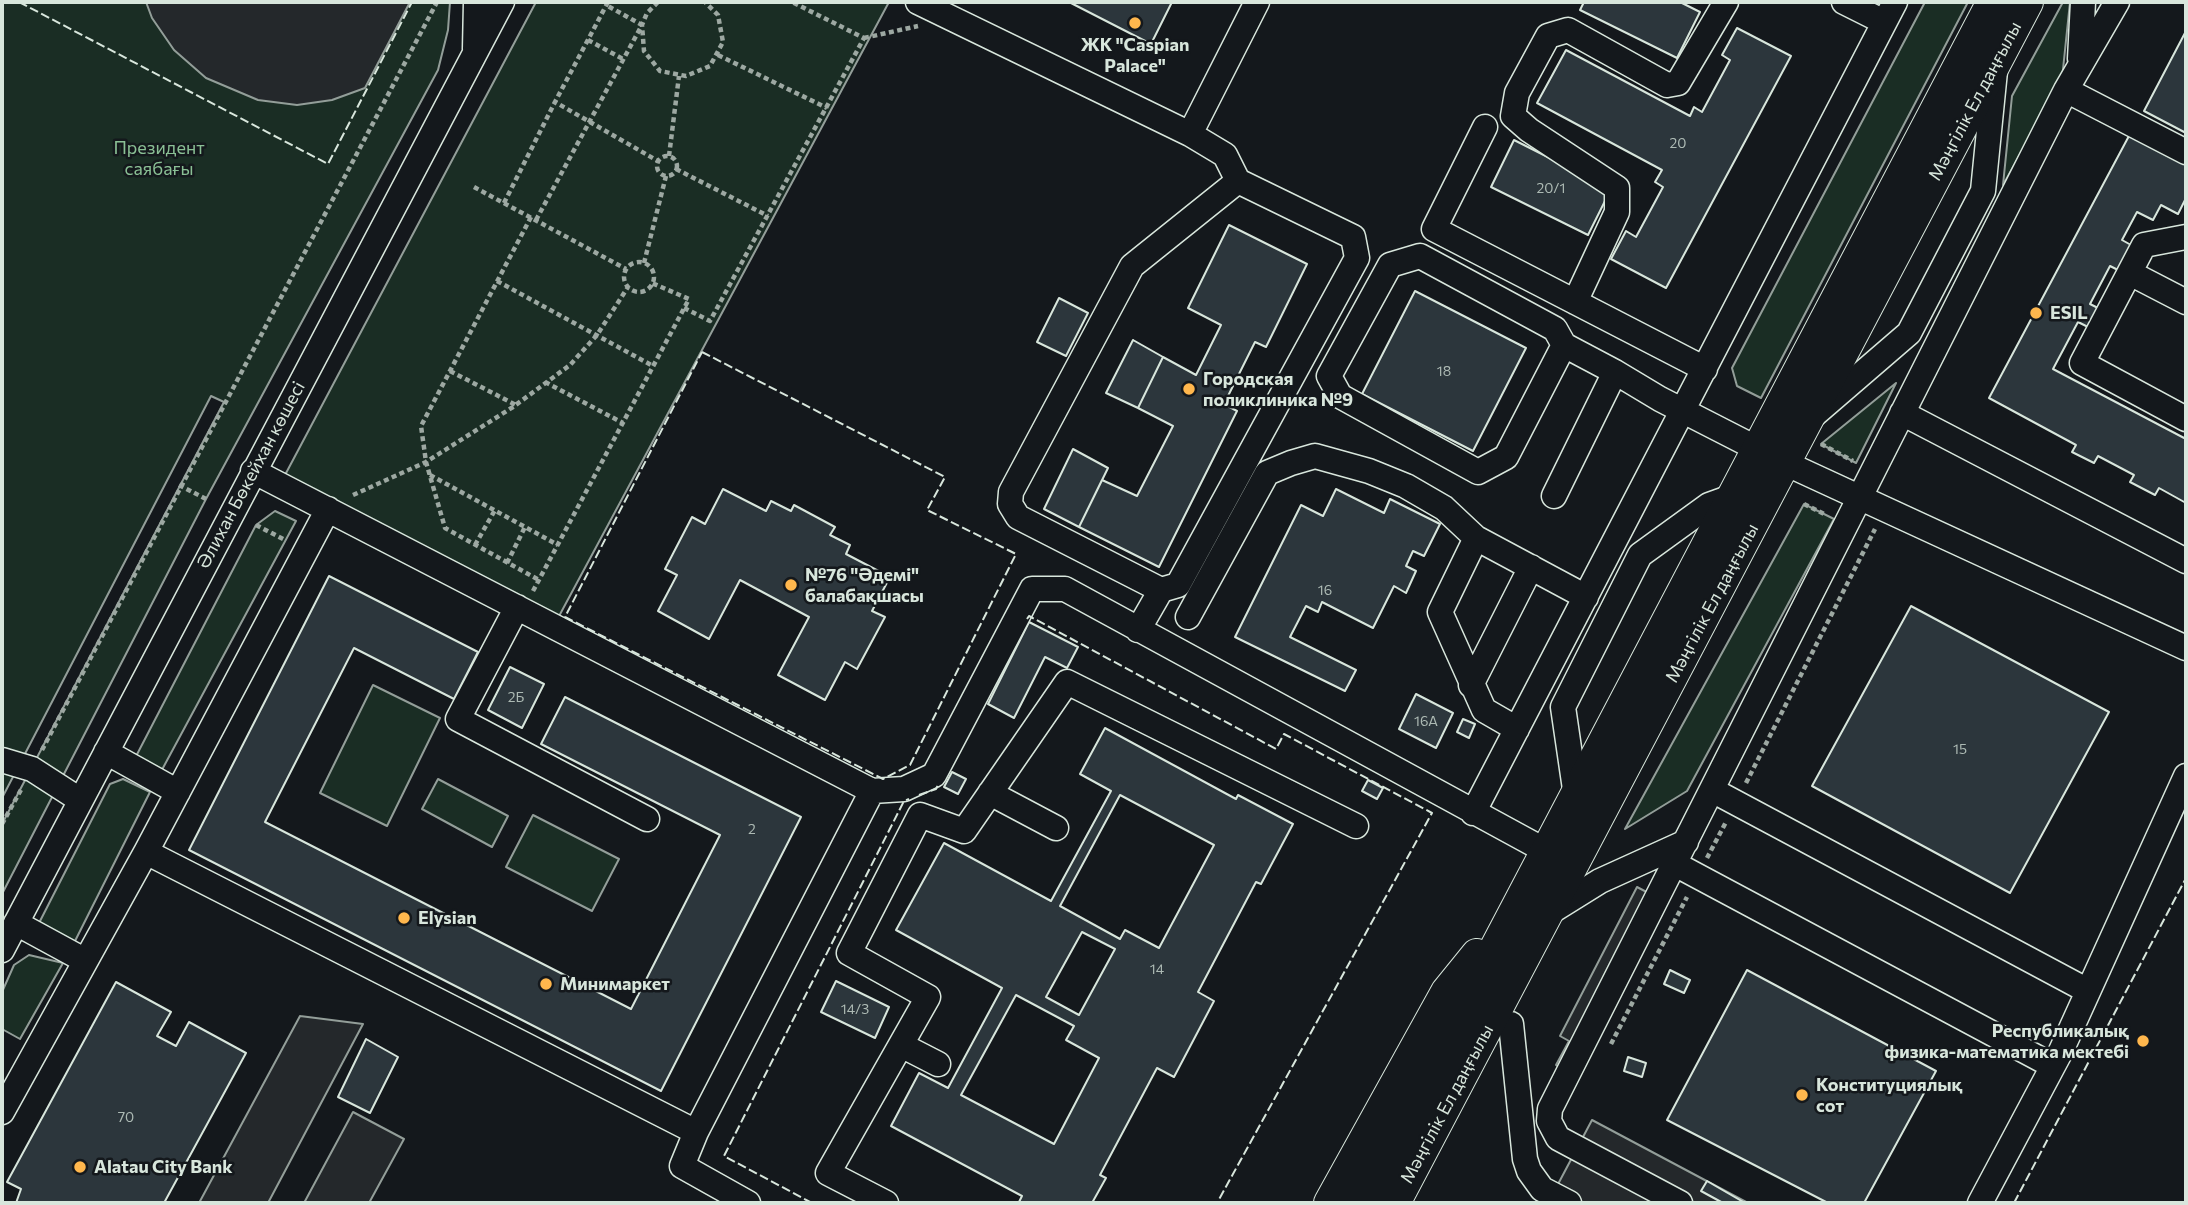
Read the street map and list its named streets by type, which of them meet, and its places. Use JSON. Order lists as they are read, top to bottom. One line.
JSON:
{"streets":{"main road":["Мәңгілік Ел даңғылы"],"street":["Әлихан Бөкейхан көшесі"]},"parks":["Президент саябағы"],"places":["ЖК \"Caspian Palace\"","ESIL","Городская поликлиника №9","№76 \"Әдемі\" балабақшасы","Elysian","Минимаркет","Республикалық физика-математика мектебі","Конституциялық сот","Alatau City Bank"],"house_numbers":["20","20/1","18","16","2Б","16А","15","2","14","14/3","70"]}
